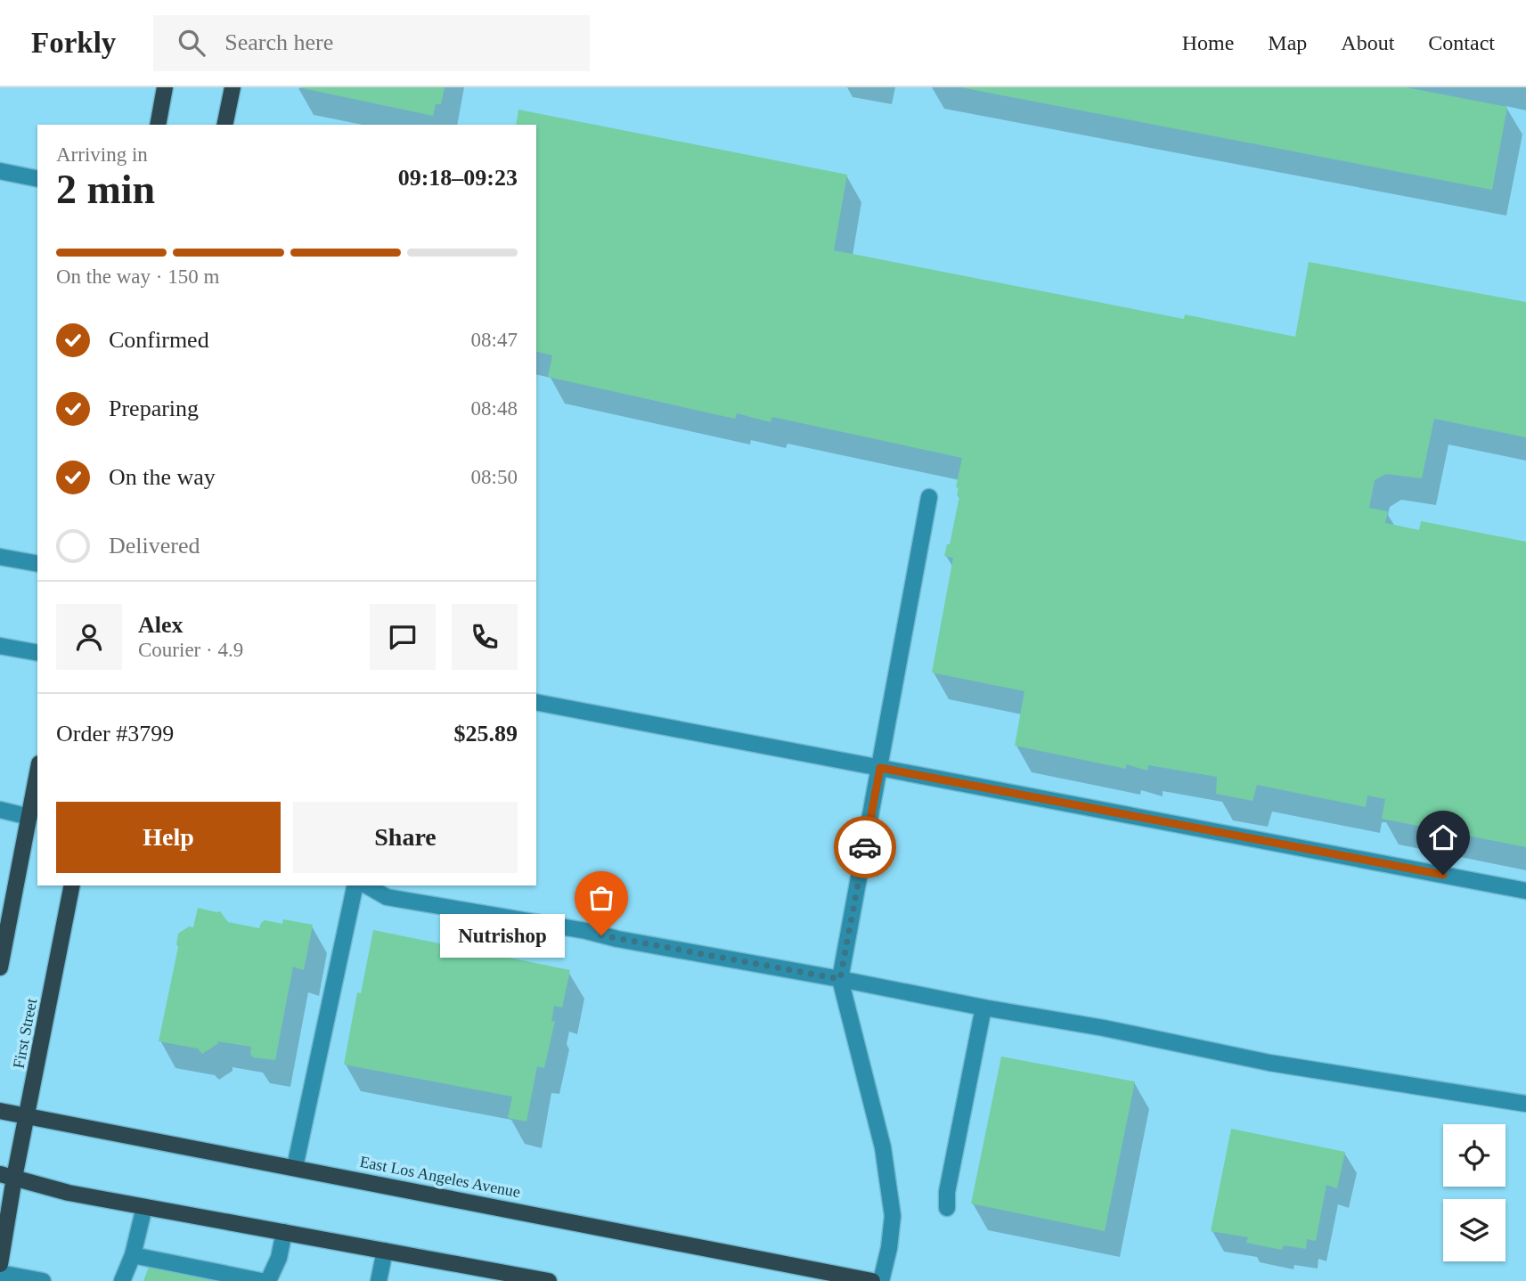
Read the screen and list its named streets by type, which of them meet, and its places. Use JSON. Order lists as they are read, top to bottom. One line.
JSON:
{"streets":{"main road":["First Street","East Los Angeles Avenue"]},"crossings":[["First Street","East Los Angeles Avenue"]],"places":["Nutrishop"],"page":{"header":"Forkly","search":"Search here","nav":["Home","Map","About","Contact"],"heading":["2 min","Arriving in","09:18–09:23"],"panel":["Alex","Courier · 4.9","Order #3799","$25.89"],"bar":"On the way · 150 m","list":[["Confirmed","08:47"],["Preparing","08:48"],["On the way","08:50"],"Delivered"],"buttons":["Help","Share"],"bubble":"Nutrishop"}}
